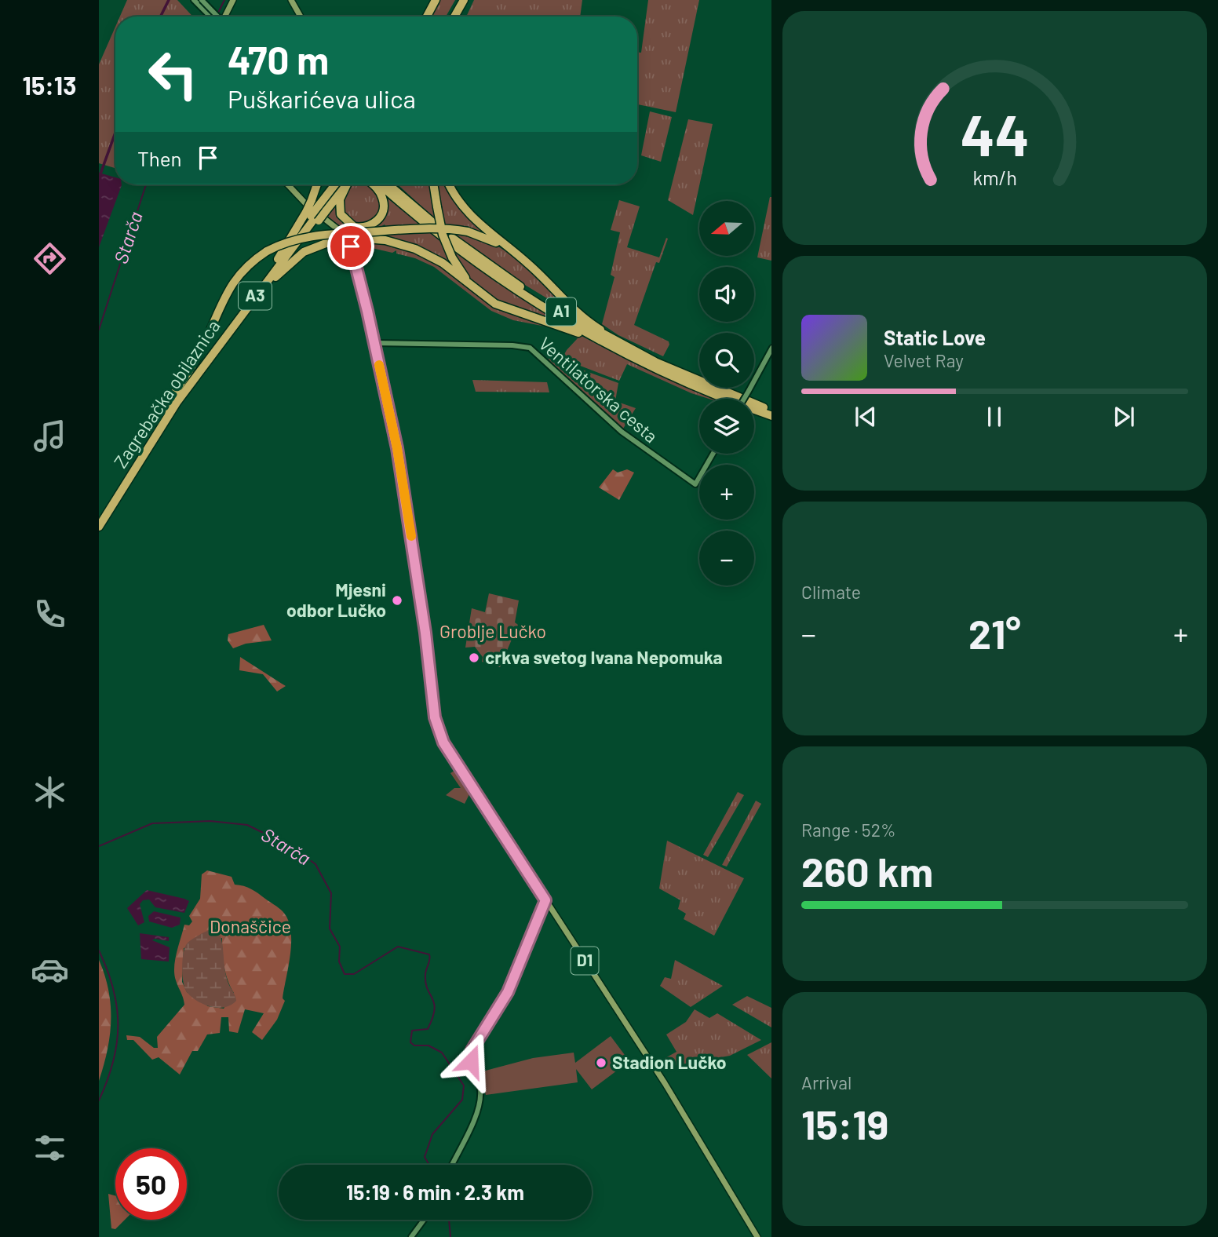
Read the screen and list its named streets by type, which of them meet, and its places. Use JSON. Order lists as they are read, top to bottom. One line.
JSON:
{"streets":{"highway":["A3","A1","Zagrebačka obilaznica"],"main road":["Ventilatorska cesta","D1"]},"crossings":[["Ventilatorska cesta","D1"]],"water":["Starča"],"parks":["Groblje Lučko","Donaščice"],"places":["Mjesni odbor Lučko","crkva svetog Ivana Nepomuka","Stadion Lučko"],"north":"left","page":{"tabs":"15:13","turn":["470 m","Puškarićeva ulica"],"then":"Then","map_buttons":["+","−"],"song":["Static Love","Velvet Ray"],"tile":["Climate",["Range · 52%","260 km"],["Arrival","15:19"]],"heat":["−","21°","+"],"limit":"50","trip":"15:19 · 6 min · 2.3 km","gauge":["44","km/h"]}}
